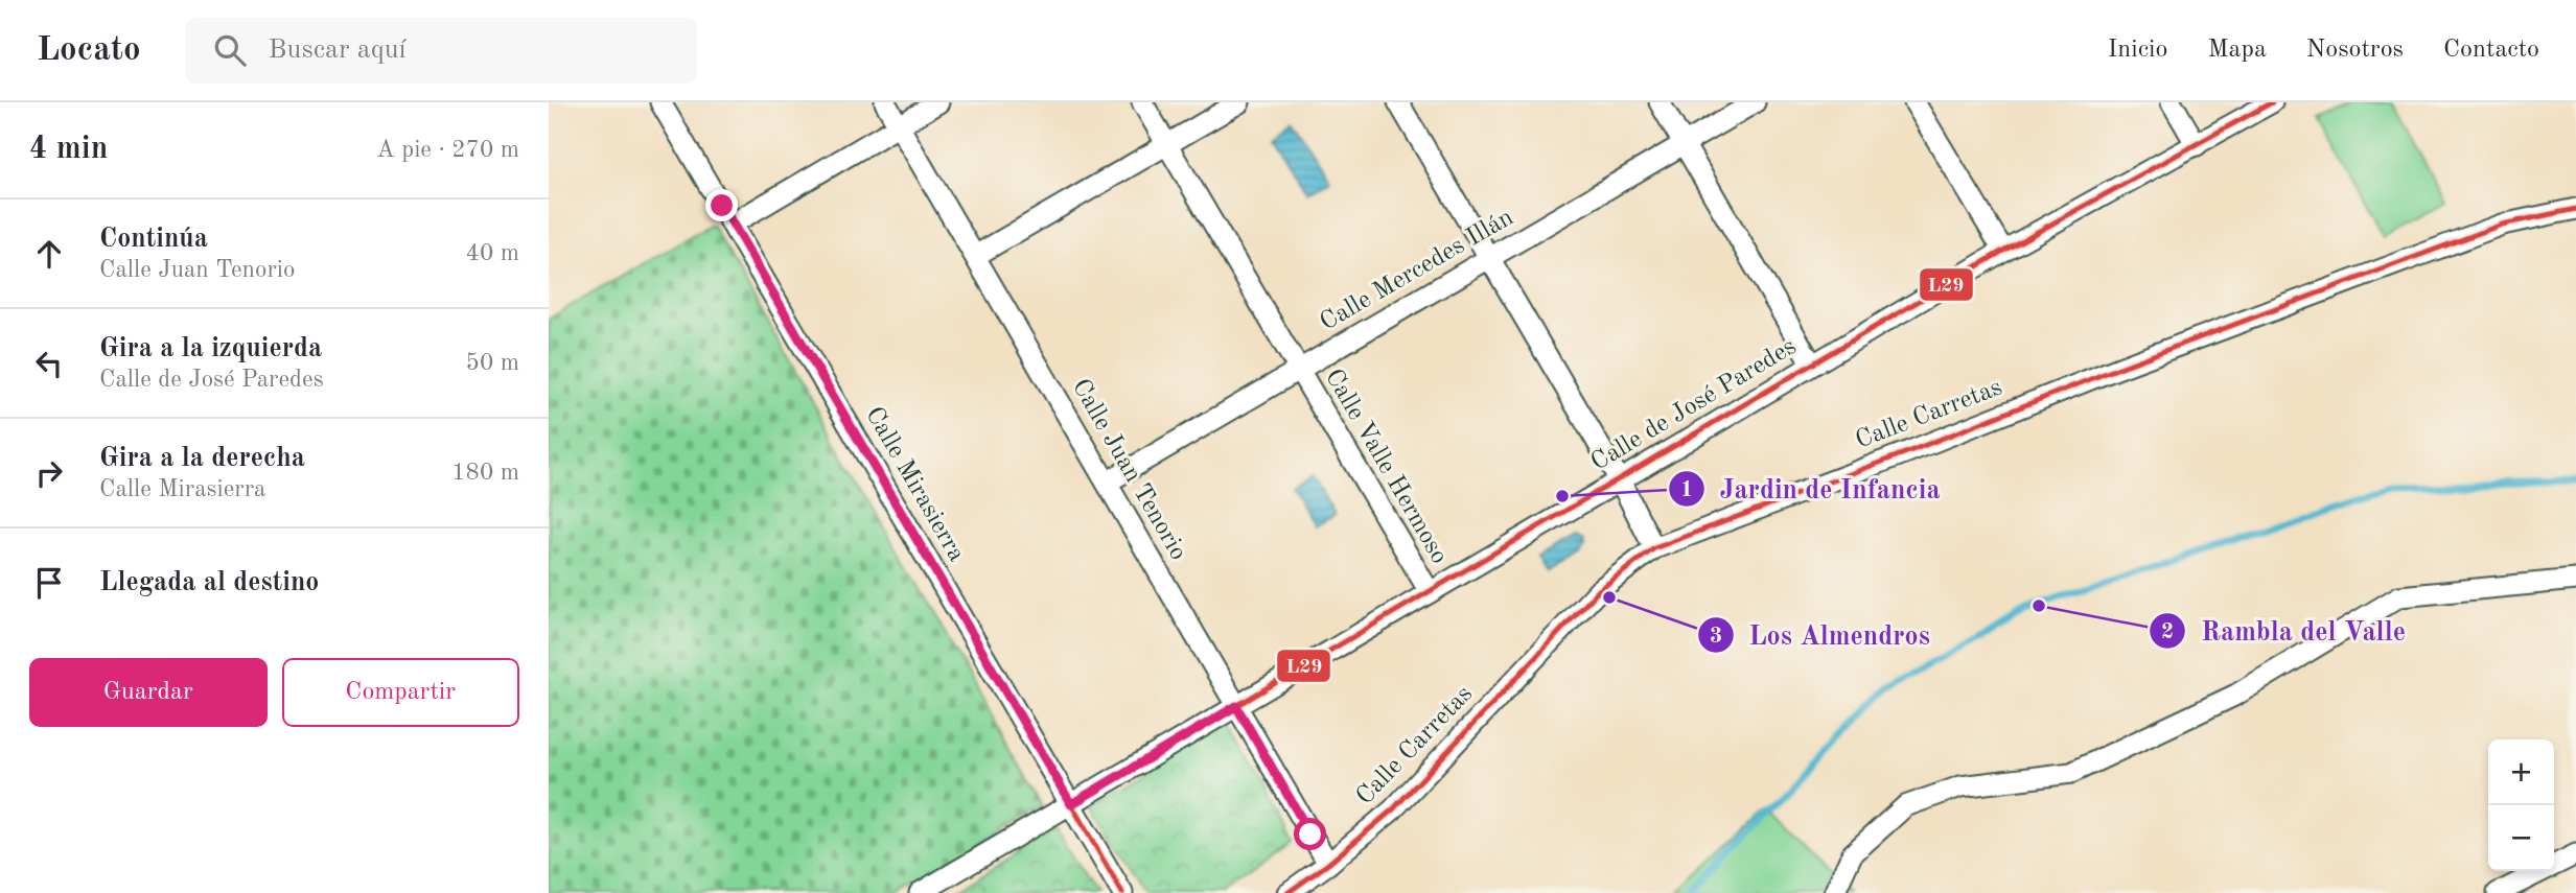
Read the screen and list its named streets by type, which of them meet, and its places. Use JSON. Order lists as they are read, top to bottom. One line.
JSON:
{"streets":{"street":["Calle Mercedes Illán","Calle de José Paredes","Calle Carretas","Calle Valle Hermoso","Calle Juan Tenorio","Calle Mirasierra"]},"crossings":[["Calle Mercedes Illán","Calle Valle Hermoso"],["Calle Mercedes Illán","Calle Juan Tenorio"],["Calle de José Paredes","Calle Valle Hermoso"],["Calle de José Paredes","Calle Juan Tenorio"],["Calle de José Paredes","Calle Mirasierra"],["Calle Carretas","Calle Juan Tenorio"]],"places":["Jardin de Infancia","Los Almendros","Rambla del Valle"],"lines":["transit line L29"],"page":{"header":"Locato","search":"Buscar aquí","nav":["Inicio","Mapa","Nosotros","Contacto"],"heading":["4 min","A pie · 270 m"],"list":[["Continúa","Calle Juan Tenorio","40 m"],["Gira a la izquierda","Calle de José Paredes","50 m"],["Gira a la derecha","Calle Mirasierra","180 m"],"Llegada al destino"],"buttons":["Guardar","Compartir"],"map_buttons":["+","−"]}}
